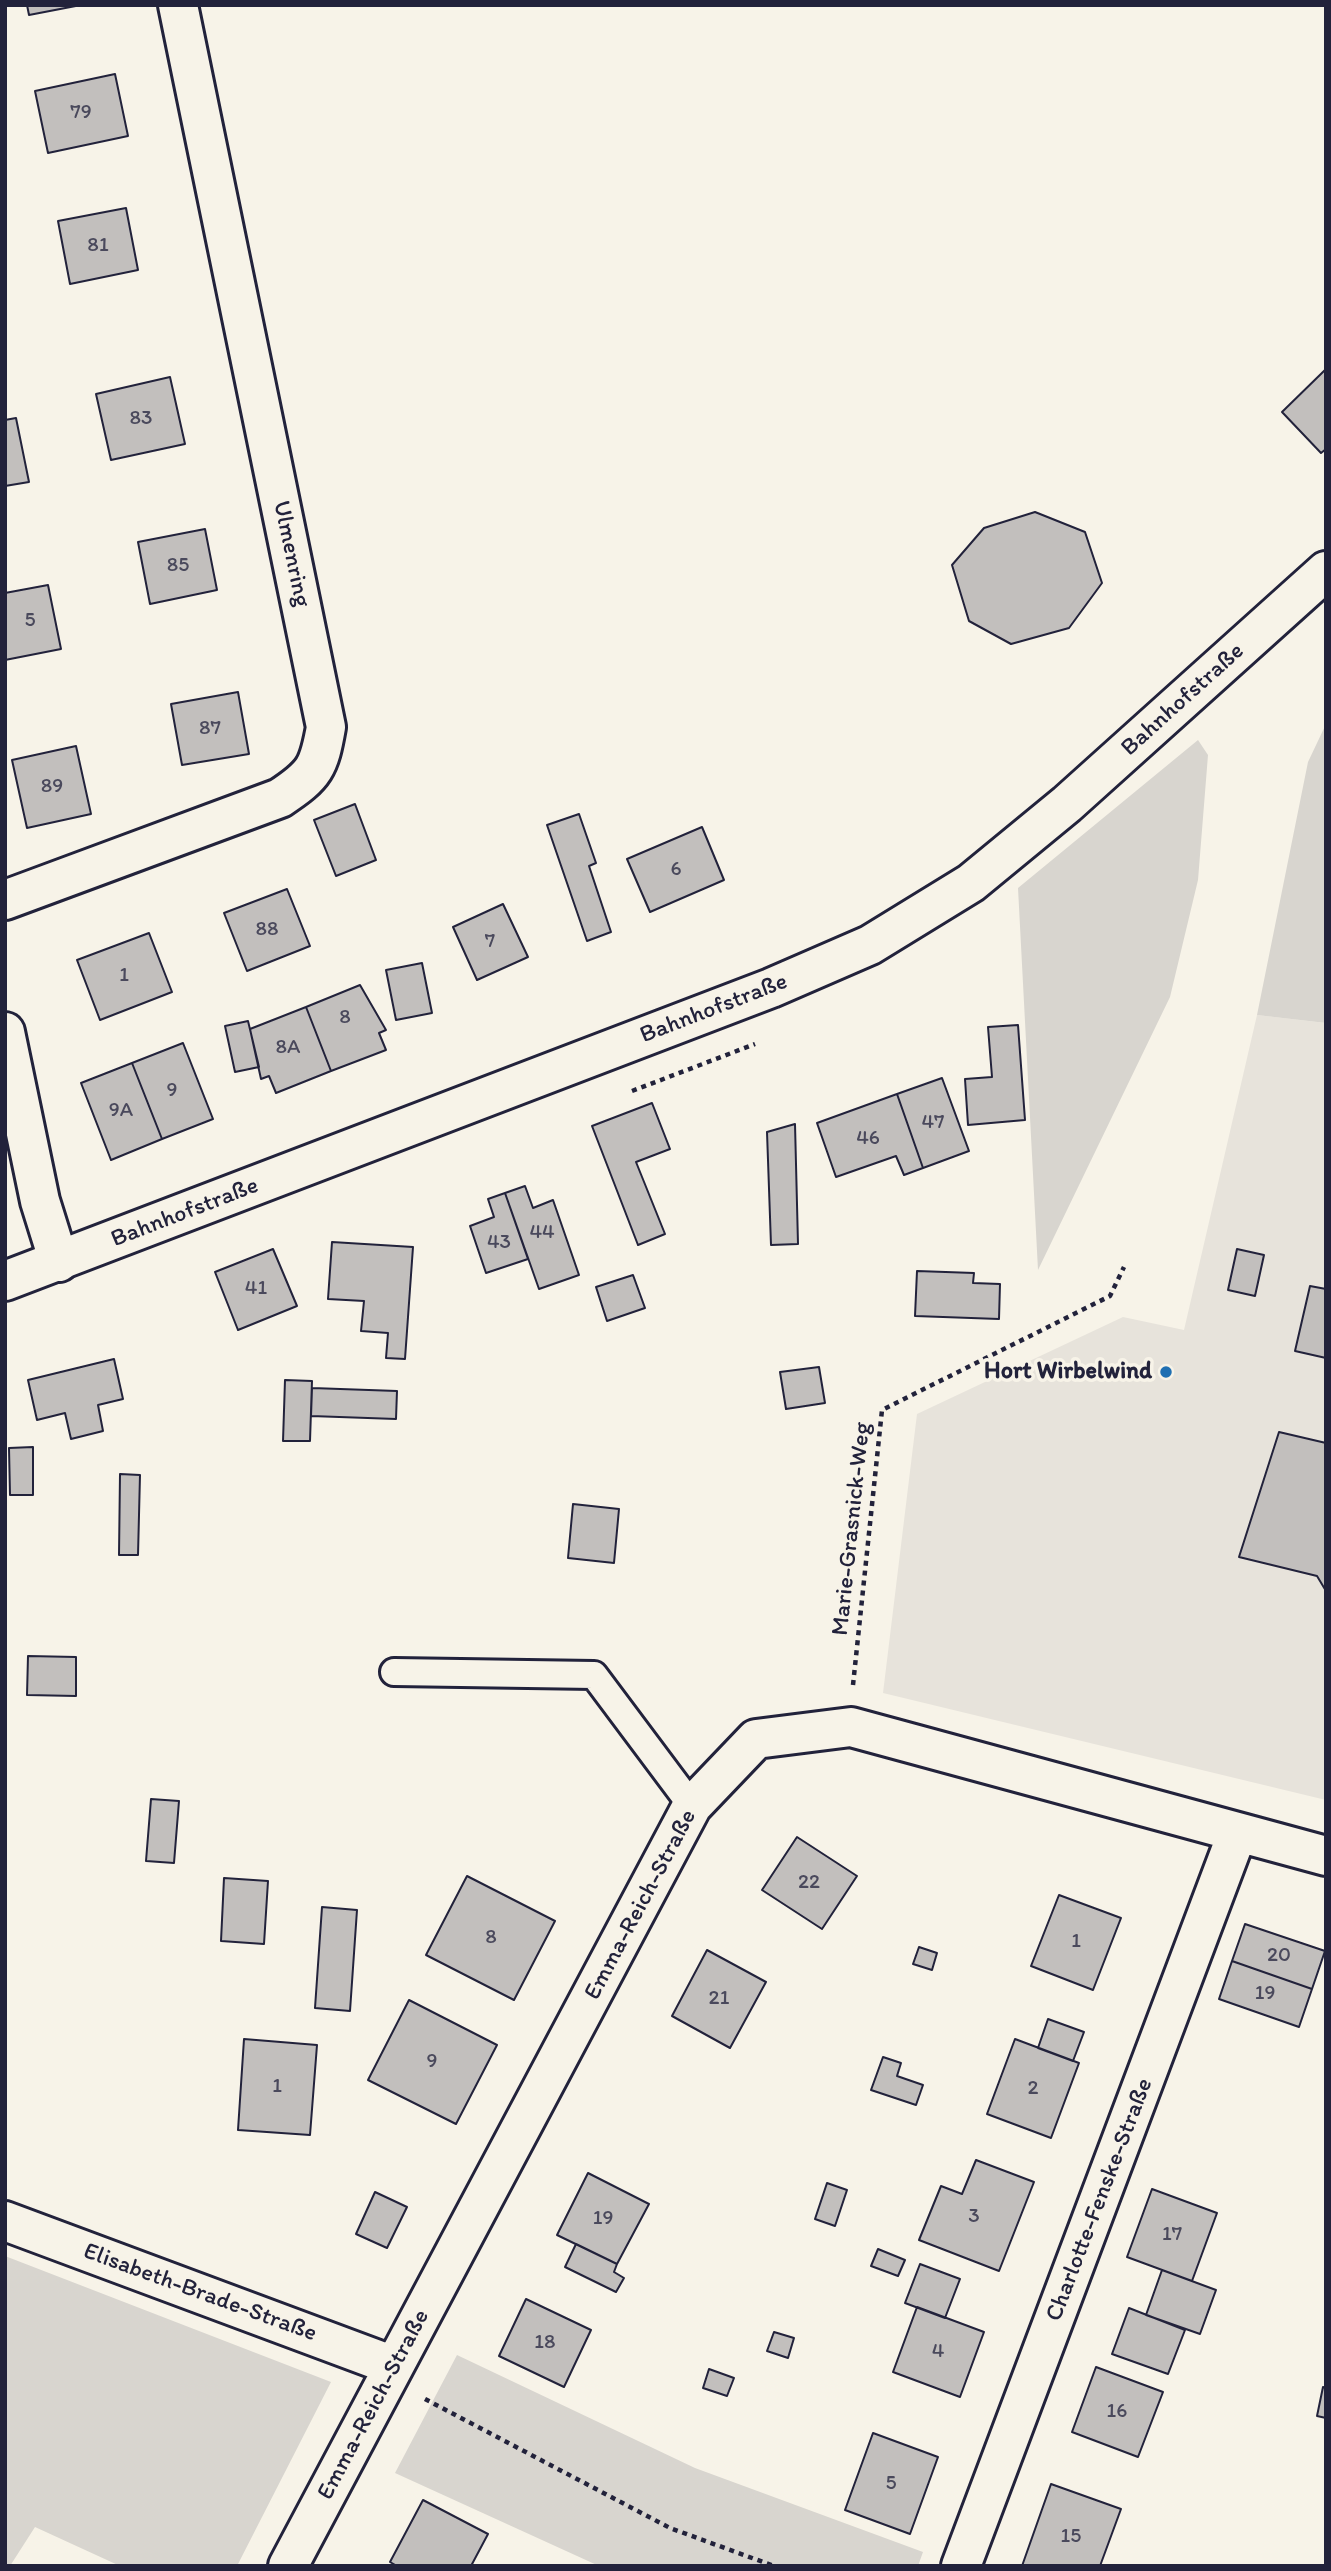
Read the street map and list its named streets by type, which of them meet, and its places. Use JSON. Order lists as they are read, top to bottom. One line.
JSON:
{"streets":{"street":["Ulmenring","Bahnhofstraße","Emma-Reich-Straße","Charlotte-Fenske-Straße","Elisabeth-Brade-Straße"],"path":["Marie-Grasnick-Weg"]},"crossings":[["Marie-Grasnick-Weg","Emma-Reich-Straße"],["Emma-Reich-Straße","Charlotte-Fenske-Straße"],["Emma-Reich-Straße","Elisabeth-Brade-Straße"]],"places":["Hort Wirbelwind"],"house_numbers":["79","81","83","85","5","87","89","6","88","7","1","8","8A","9","9A","47","46","44","43","41","22","8","1","20","19","21","9","1","2","3","19","17","18","4","16","5","15"]}
